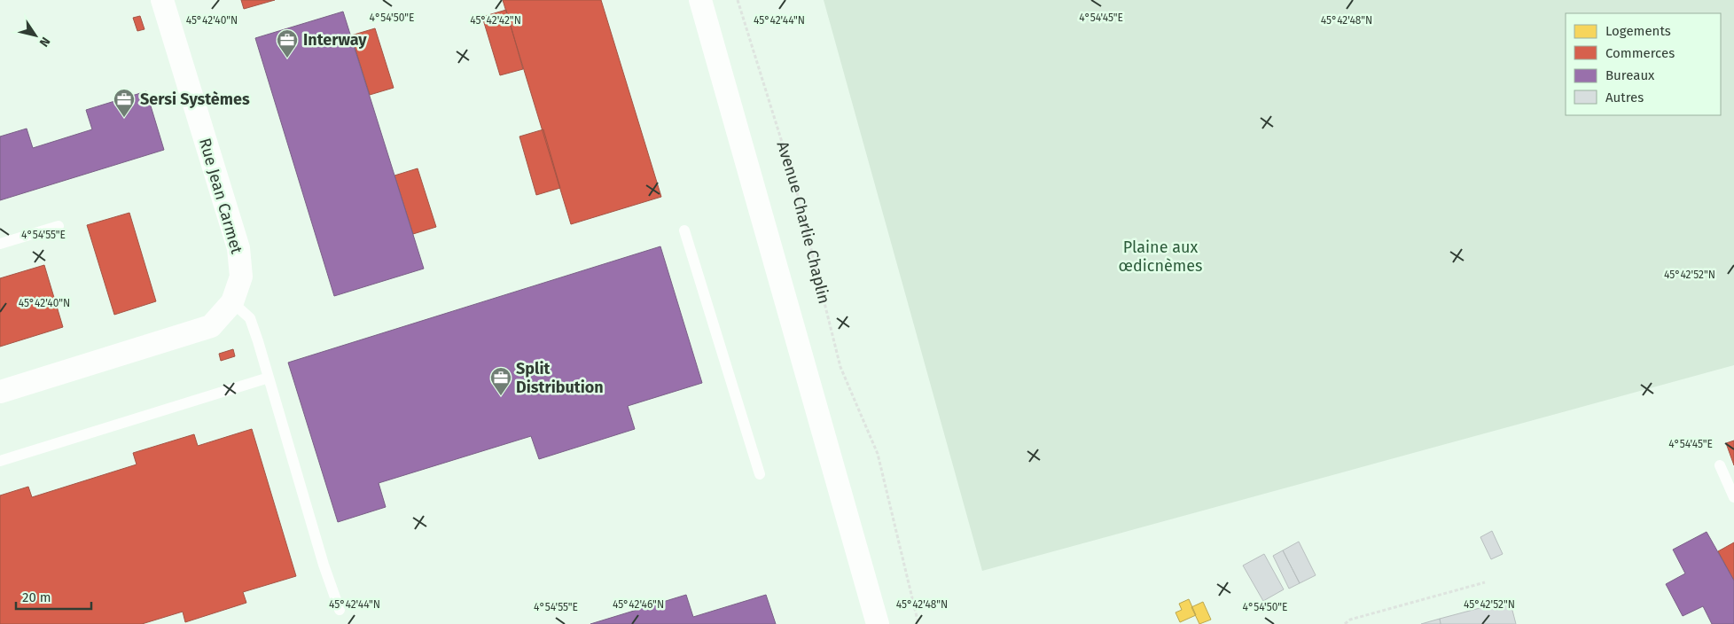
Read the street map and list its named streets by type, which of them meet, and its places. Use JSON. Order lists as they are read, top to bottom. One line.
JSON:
{"streets":{"street":["Rue Jean Carmet"],"path":["Avenue Charlie Chaplin"]},"parks":["Plaine aux œdicnèmes"],"places":{"office":["Interway","Sersi Systèmes","Split Distribution"]},"legend":["Logements","Commerces","Bureaux","Autres"],"scale_bar":"20 m","north":"bottom right","coordinates":["4°54'50\"E","4°54'45\"E","45°42'40\"N","45°42'42\"N","45°42'44\"N","45°42'48\"N","4°54'55\"E","45°42'52\"N","45°42'46\"N"]}
